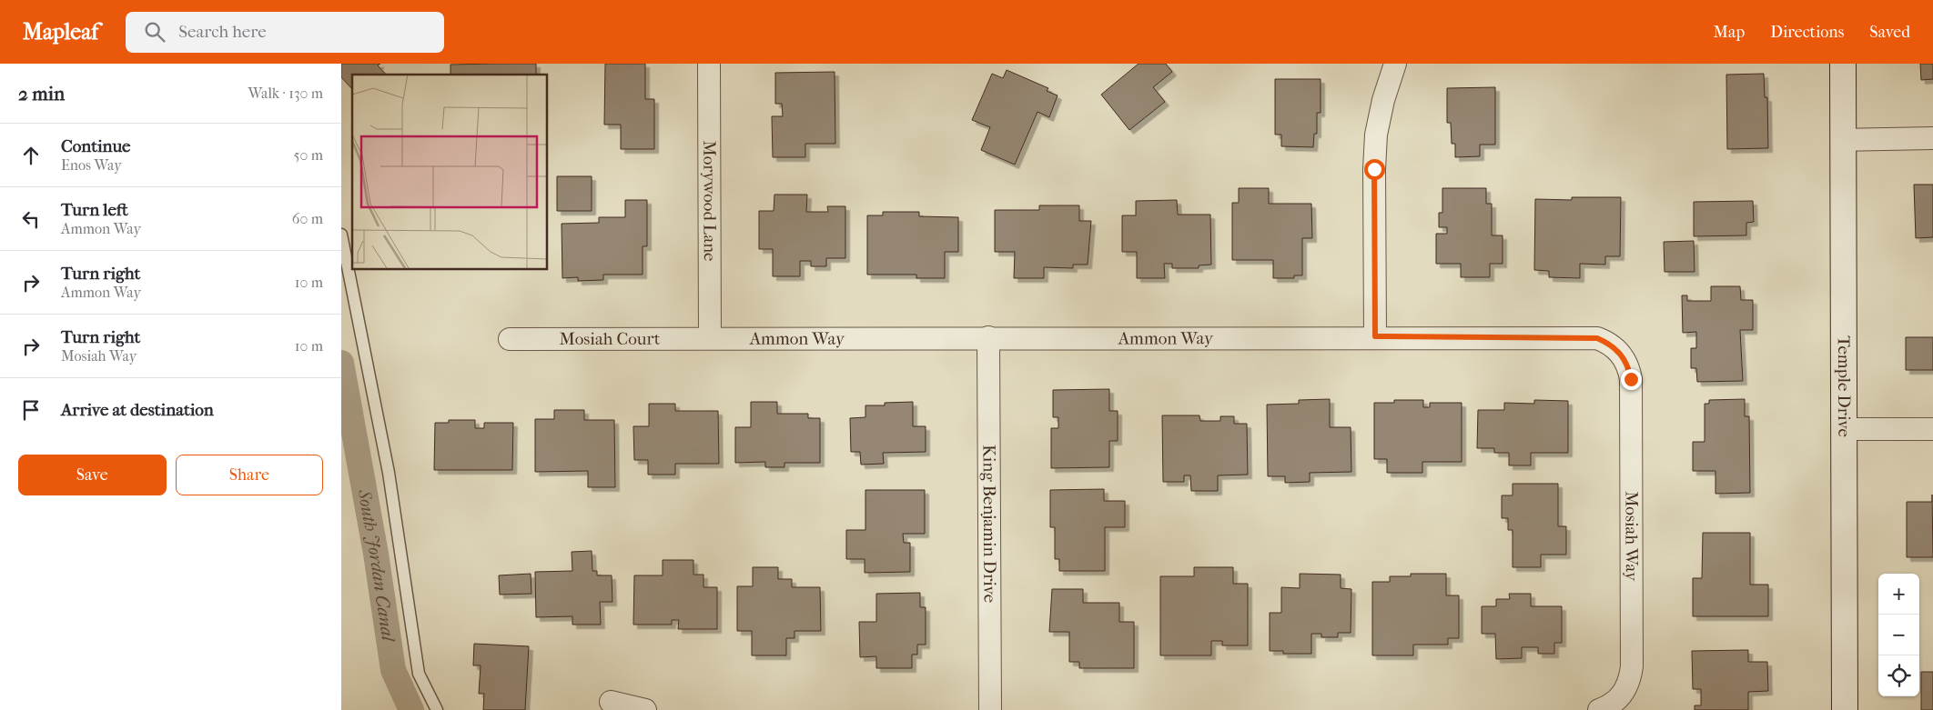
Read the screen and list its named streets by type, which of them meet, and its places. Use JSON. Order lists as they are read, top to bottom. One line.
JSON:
{"streets":{"street":["Morywood Lane","Ammon Way","Mosiah Court","Temple Drive","King Benjamin Drive","Mosiah Way"]},"crossings":[["Morywood Lane","Ammon Way"],["Morywood Lane","Mosiah Court"],["Ammon Way","Mosiah Court"],["Ammon Way","King Benjamin Drive"],["Ammon Way","Mosiah Way"]],"water":["South Jordan Canal"],"page":{"header":"Mapleaf","search":"Search here","nav":["Map","Directions","Saved"],"heading":["2 min","Walk · 130 m"],"list":[["Continue","Enos Way","50 m"],["Turn left","Ammon Way","60 m"],["Turn right","Ammon Way","10 m"],["Turn right","Mosiah Way","10 m"],"Arrive at destination"],"buttons":["Save","Share"],"map_buttons":["+","−"]}}
